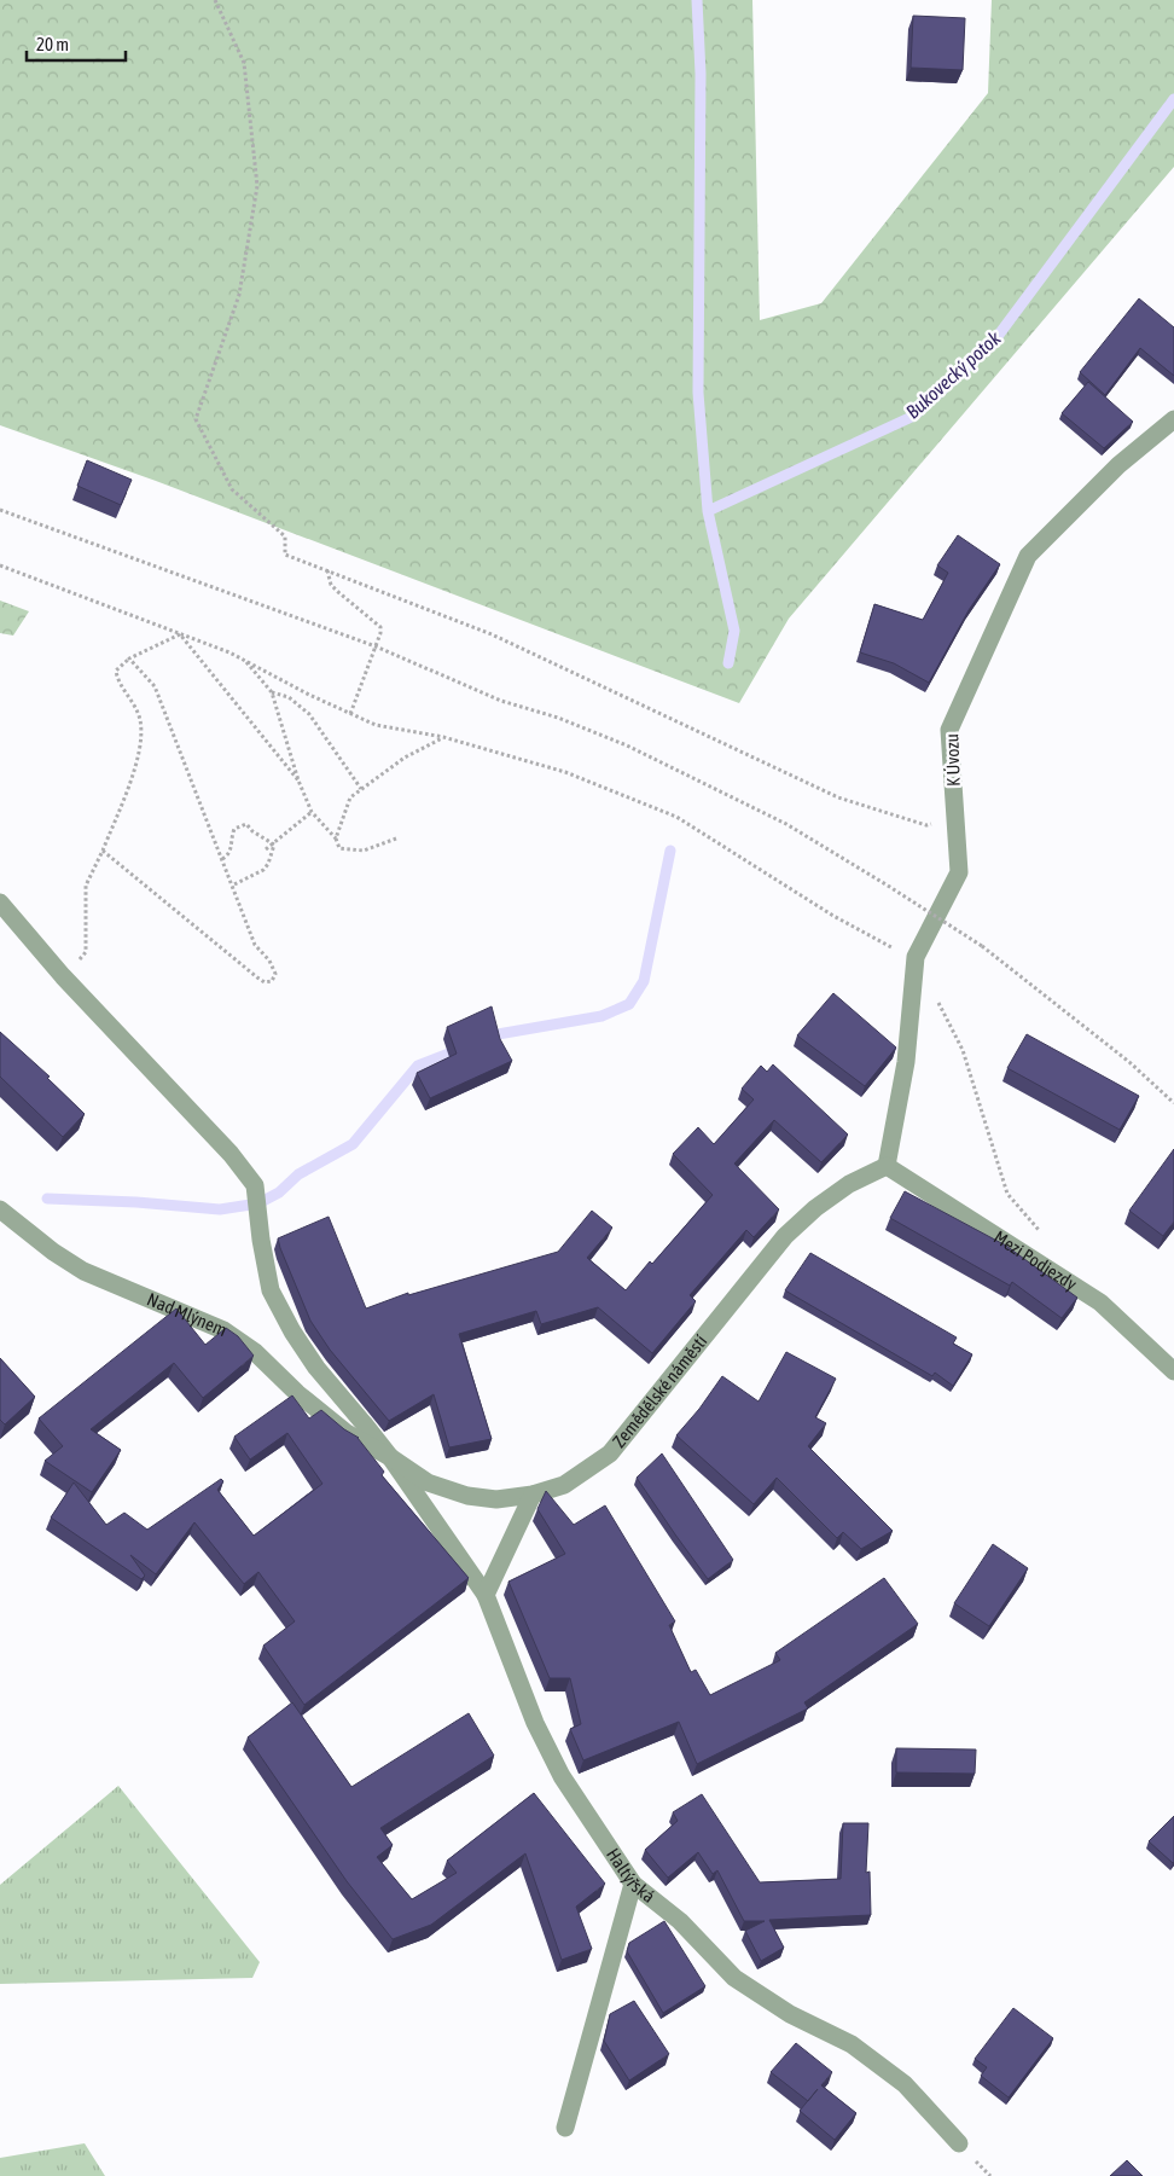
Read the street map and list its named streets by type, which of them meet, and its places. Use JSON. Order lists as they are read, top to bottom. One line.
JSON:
{"streets":{"street":["K Úvozu","Mezi Podjezdy","Nad Mlýnem","Zemědělské náměstí","Haltýřská"]},"crossings":[["K Úvozu","Mezi Podjezdy"],["K Úvozu","Zemědělské náměstí"],["Mezi Podjezdy","Zemědělské náměstí"],["Nad Mlýnem","Zemědělské náměstí"],["Nad Mlýnem","Haltýřská"],["Zemědělské náměstí","Haltýřská"]],"water":["Bukovecký potok"],"scale_bar":"20 m"}
